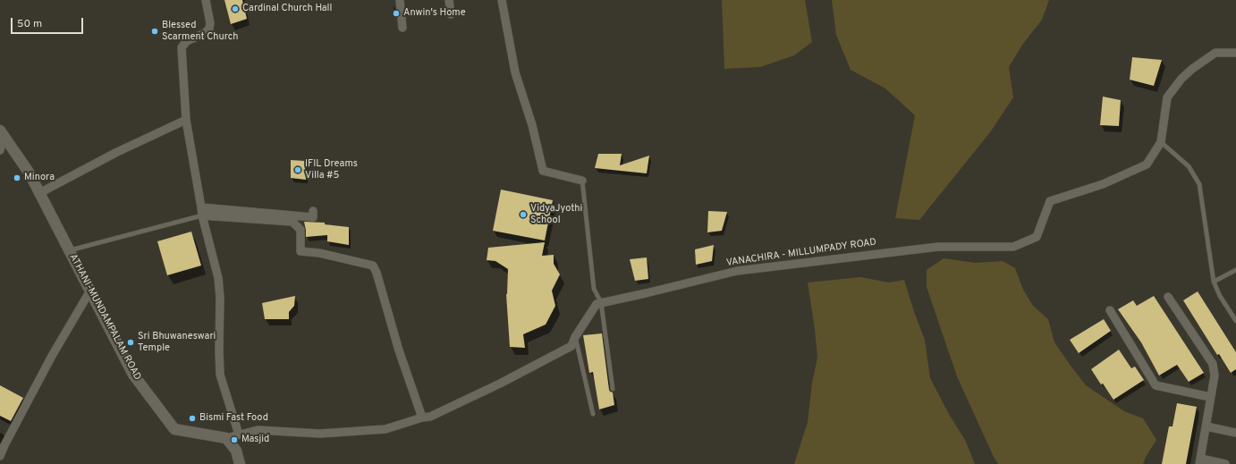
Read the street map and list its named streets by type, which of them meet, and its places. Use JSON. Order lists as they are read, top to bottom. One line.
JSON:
{"streets":{"street":["VANACHIRA - MILLUMPADY ROAD","ATHANI-MUNDAMPALAM ROAD"]},"places":["Cardinal Church Hall","Anwin's Home","Blessed Scarment Church","IFIL Dreams Villa #5","Minora","VidyaJyothi School","Sri Bhuwaneswari Temple","Bismi Fast Food","Masjid"],"scale_bar":"50 m"}
